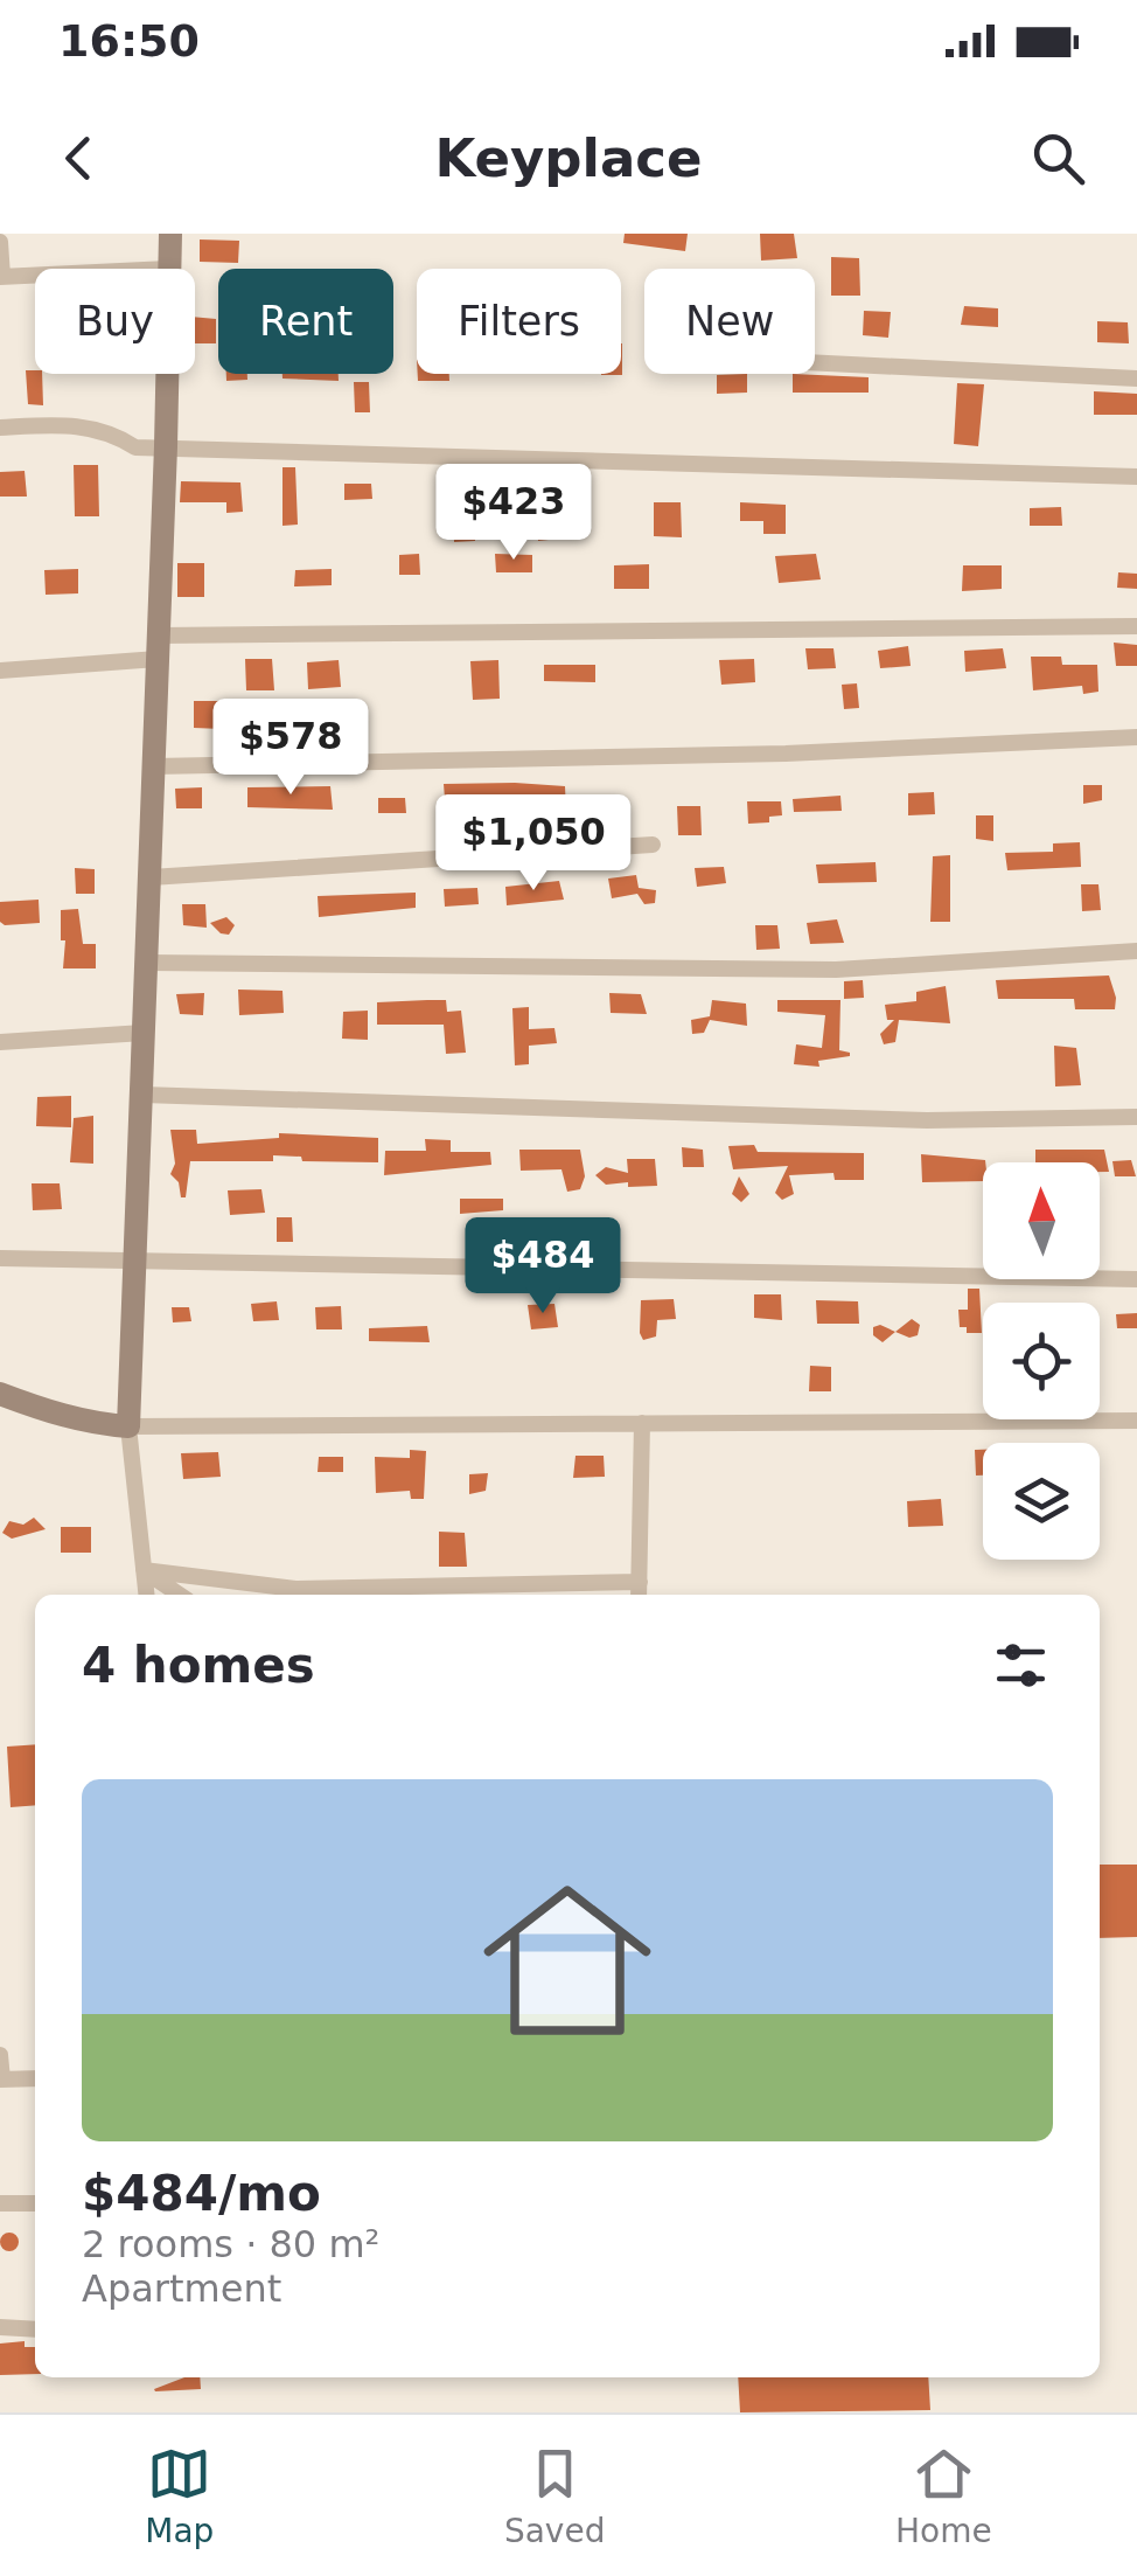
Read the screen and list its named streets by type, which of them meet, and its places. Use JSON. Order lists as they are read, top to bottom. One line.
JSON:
{"north":"top","page":{"status":"16:50","header":"Keyplace","chip":["Buy","Rent","Filters","New"],"price":["$423","$578","$1,050","$484"],"heading":"4 homes","list":[{"name":"$484/mo","note":"2 rooms · 80 m² · Apartment"}],"tabs":["Map","Saved","Home"]}}
